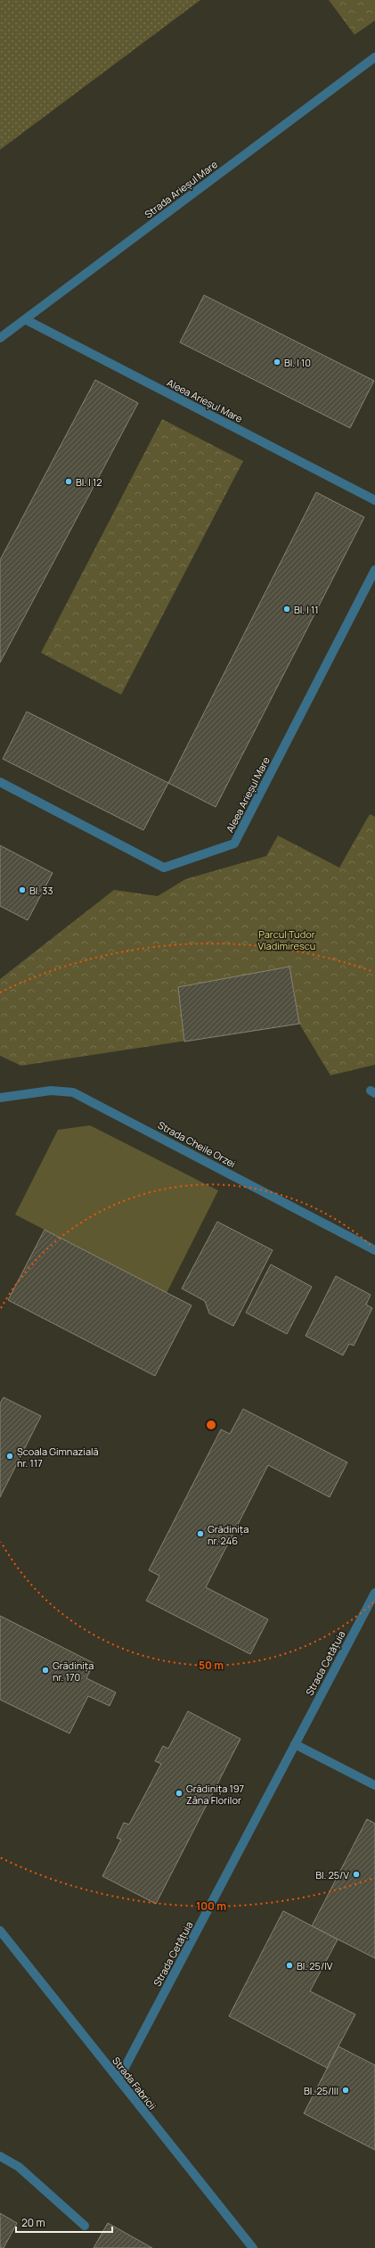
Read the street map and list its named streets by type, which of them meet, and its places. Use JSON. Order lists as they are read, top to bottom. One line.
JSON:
{"streets":{"street":["Strada Arieșul Mare","Aleea Arieșul Mare","Strada Cheile Orzei","Strada Cetățuia","Strada Fabricii"]},"crossings":[["Strada Arieșul Mare","Aleea Arieșul Mare"],["Strada Cetățuia","Strada Fabricii"]],"parks":["Parcul Tudor Vladimirescu"],"places":["Bl. I 10","Bl. I 12","Bl. I 11","Bl. 33","Școala Gimnazială nr. 117","Grădinița nr. 246","Grădinița nr. 170","Grădinița 197 Zâna Florilor","Bl. 25/V","Bl. 25/IV","Bl. 25/III"],"scale_bar":"20 m","rings":["50 m","100 m"]}
